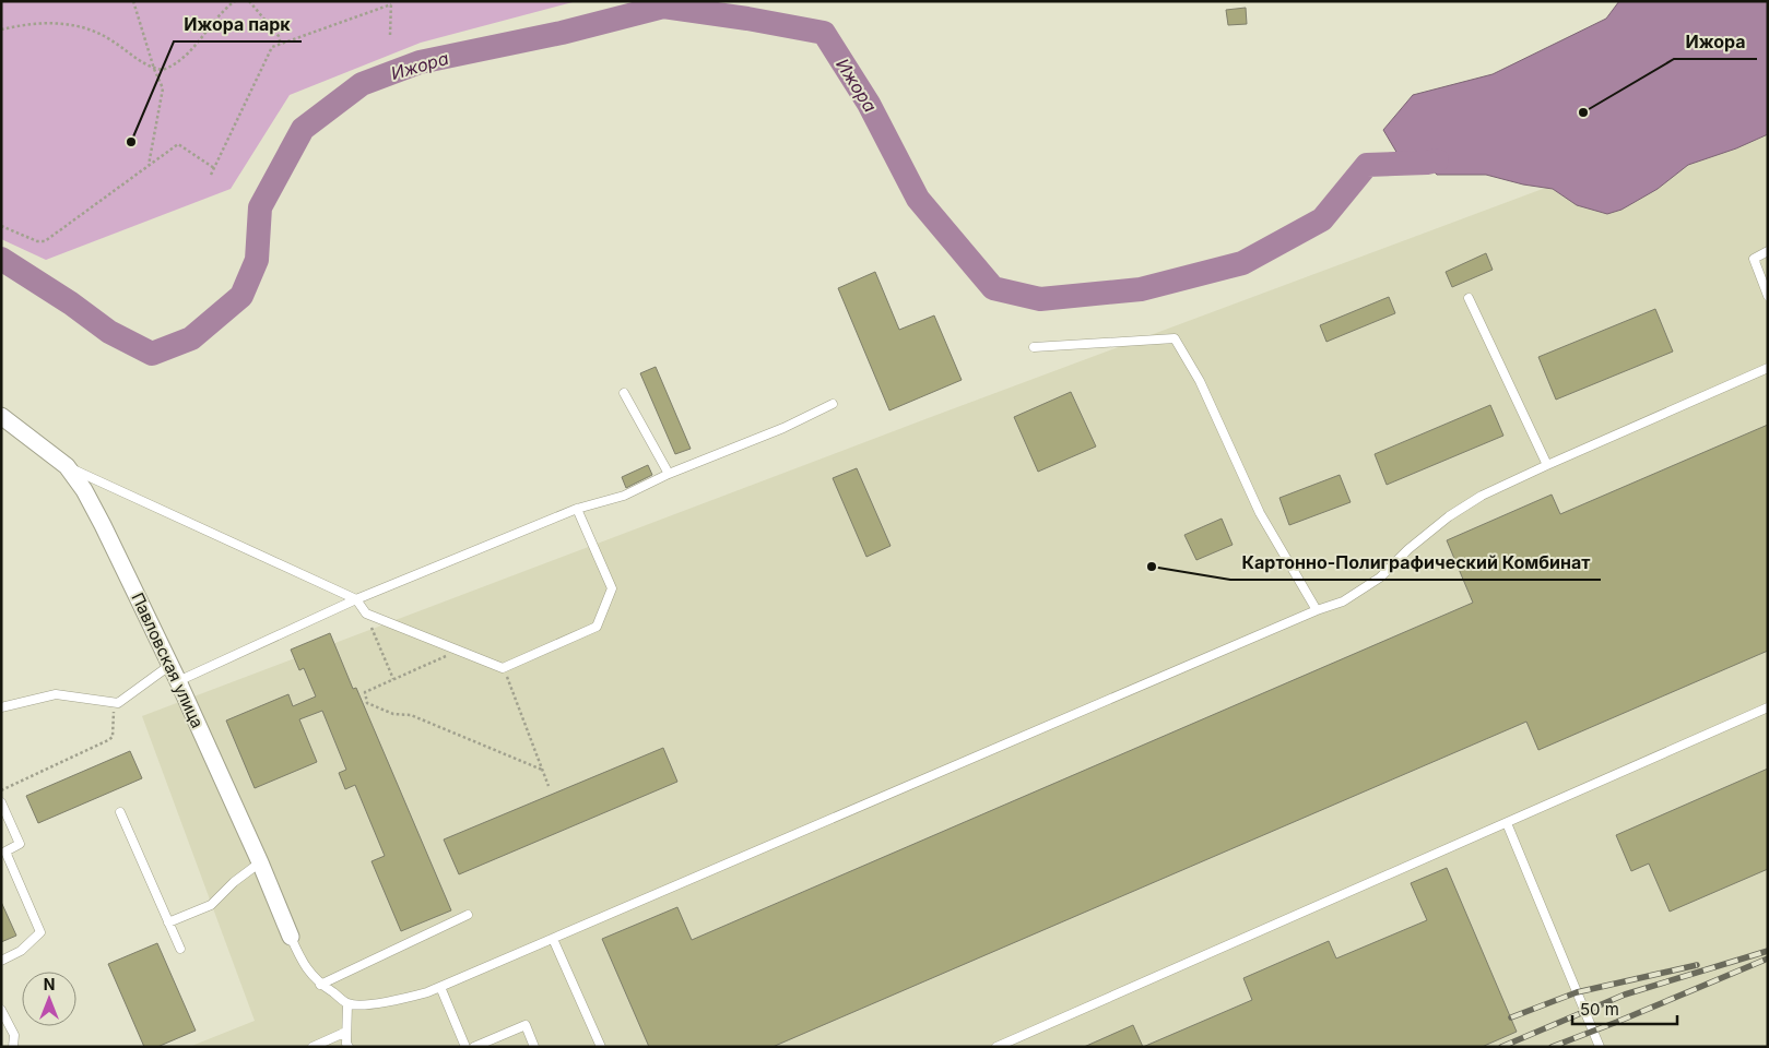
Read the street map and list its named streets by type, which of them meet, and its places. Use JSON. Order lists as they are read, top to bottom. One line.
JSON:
{"streets":{"street":["Павловская улица"]},"water":["Ижора"],"places":["Ижора","Ижора парк","Картонно-Полиграфический Комбинат"],"scale_bar":"50 m","north":"top"}
